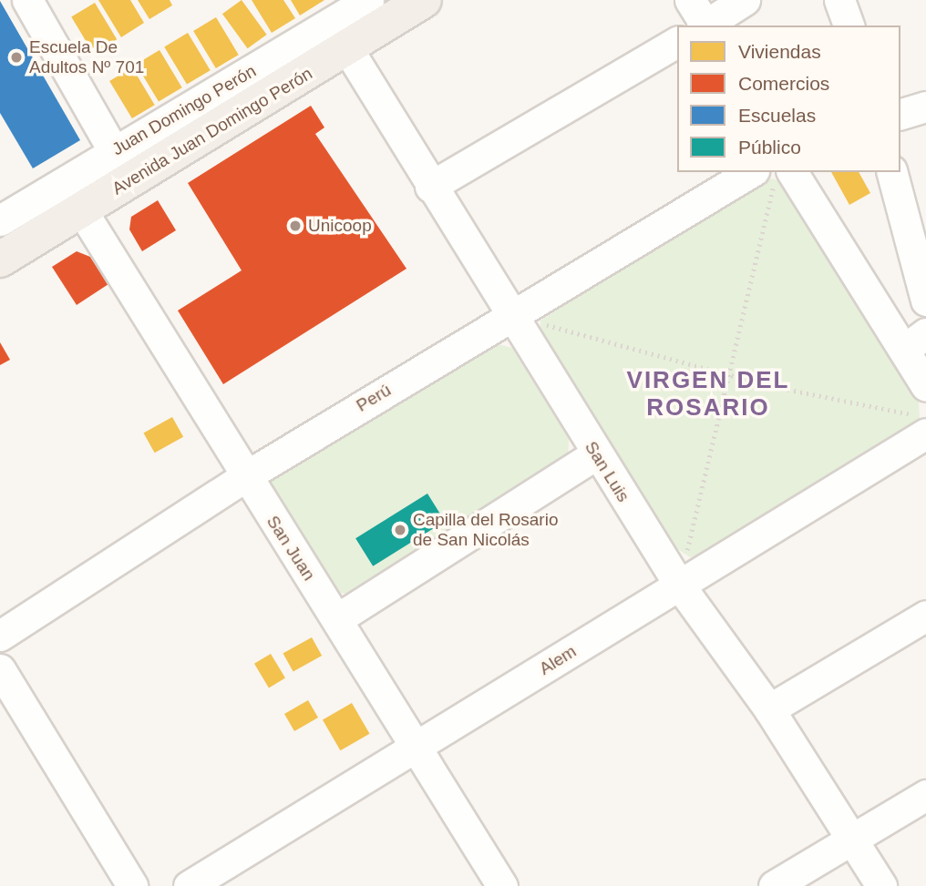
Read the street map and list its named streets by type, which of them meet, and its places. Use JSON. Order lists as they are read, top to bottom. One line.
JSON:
{"streets":{"main road":["Avenida Juan Domingo Perón"],"street":["Juan Domingo Perón","Perú","San Luis","San Juan","Alem"]},"crossings":[["Juan Domingo Perón","Avenida Juan Domingo Perón"],["Juan Domingo Perón","San Juan"],["Avenida Juan Domingo Perón","San Luis"],["Avenida Juan Domingo Perón","San Juan"],["Perú","San Luis"],["Perú","San Juan"],["San Luis","Alem"],["San Juan","Alem"]],"districts":["VIRGEN DEL ROSARIO"],"places":["Escuela De Adultos Nº 701","Unicoop","Capilla del Rosario de San Nicolás"],"legend":["Viviendas","Comercios","Escuelas","Público"]}
